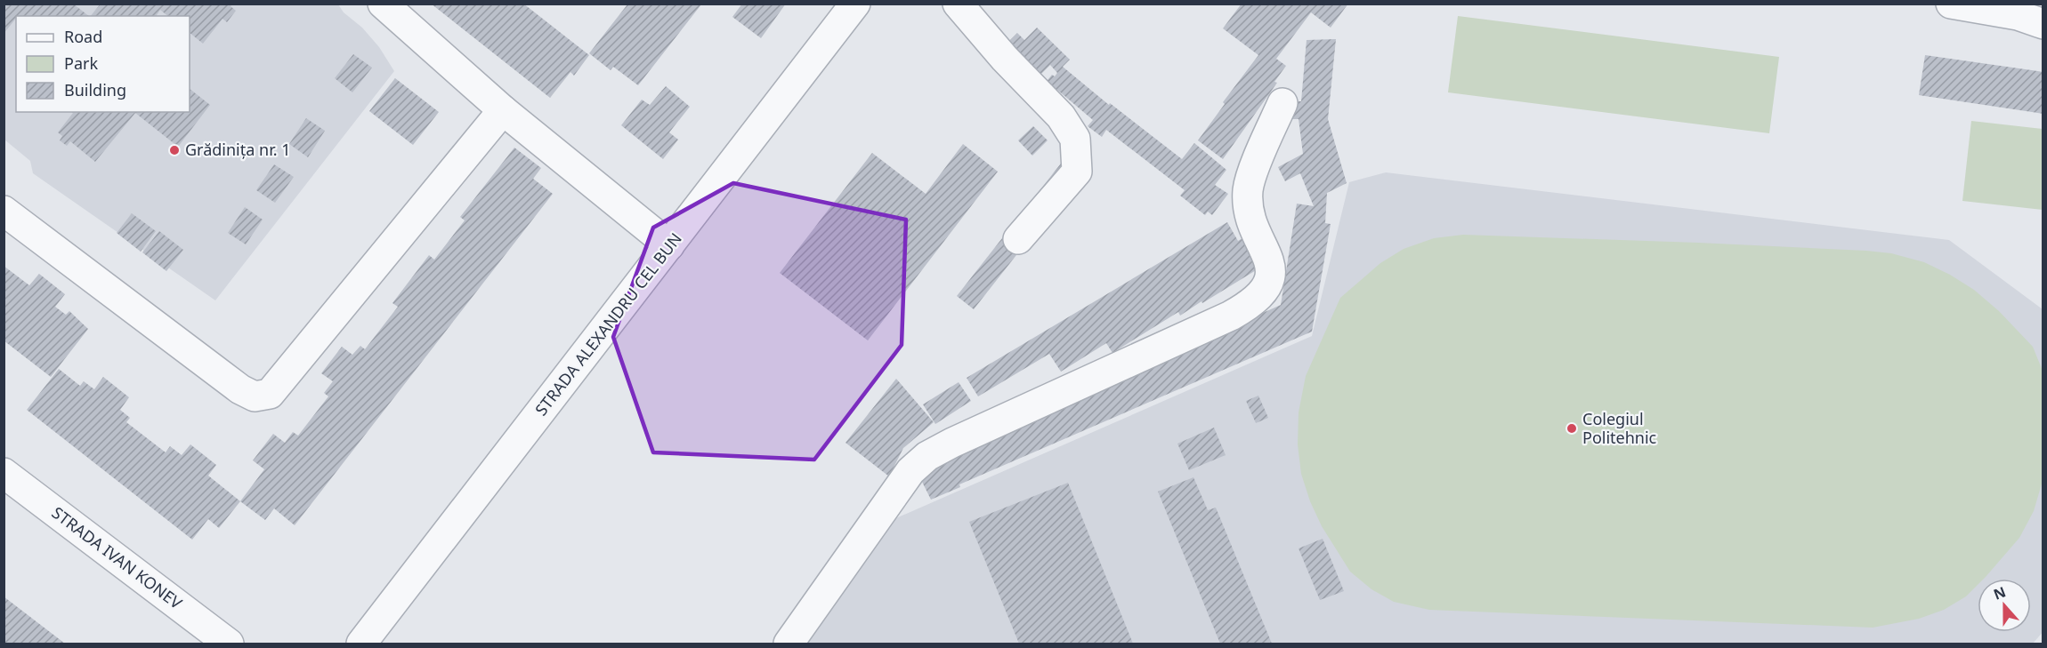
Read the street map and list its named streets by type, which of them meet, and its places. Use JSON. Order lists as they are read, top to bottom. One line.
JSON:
{"streets":{"street":["STRADA ALEXANDRU CEL BUN","STRADA IVAN KONEV"]},"places":["Grădinița nr. 1","Colegiul Politehnic"],"legend":["Road","Park","Building"],"north":"top"}
